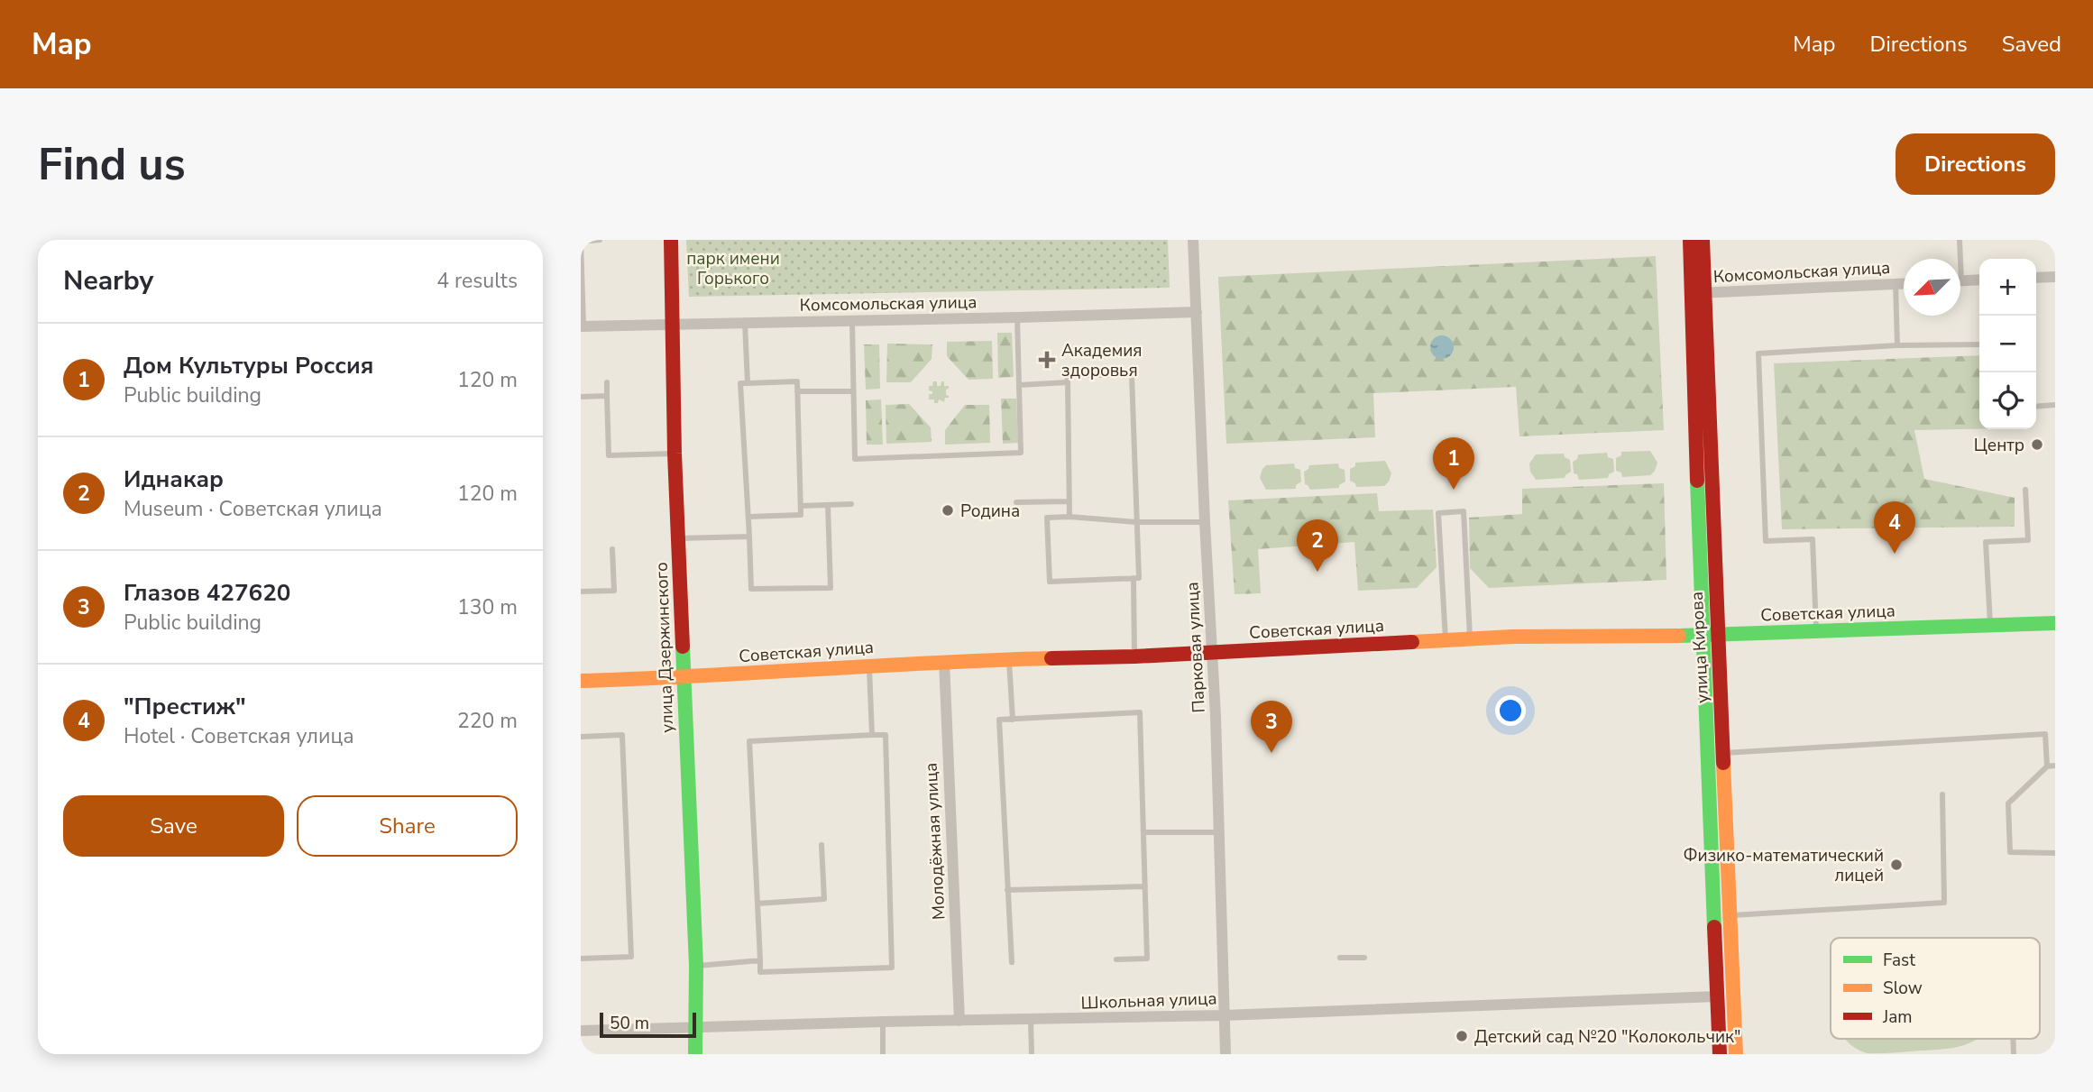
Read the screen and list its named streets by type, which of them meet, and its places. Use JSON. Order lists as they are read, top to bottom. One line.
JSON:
{"streets":{"street":["Комсомольская улица","Советская улица","улица Дзержинского","Парковая улица","улица Кирова","Молодёжная улица","Школьная улица"]},"crossings":[["Комсомольская улица","улица Дзержинского"],["Комсомольская улица","Парковая улица"],["Комсомольская улица","улица Кирова"],["Советская улица","улица Дзержинского"],["Советская улица","Парковая улица"],["Советская улица","улица Кирова"],["Советская улица","Молодёжная улица"],["улица Дзержинского","Школьная улица"],["Парковая улица","Школьная улица"],["улица Кирова","Школьная улица"],["Молодёжная улица","Школьная улица"]],"parks":["парк имени Горького"],"places":{"health":["Академия здоровья"],"other":["Центр","Родина","Физико-математический лицей","Детский сад №20 \"Колокольчик\""]},"legend":["Fast","Slow","Jam"],"scale_bar":"50 m","north":"bottom left","page":{"header":"Map","nav":["Map","Directions","Saved"],"buttons":["Directions",["Save","Share"]],"title":"Find us","heading":["Nearby","4 results"],"map_buttons":["+","−"],"list":[{"mark":"1","name":"Дом Культуры Россия","note":"Public building","value":"120 m"},{"mark":"2","name":"Иднакар","note":"Museum · Советская улица","value":"120 m"},{"mark":"3","name":"Глазов 427620","note":"Public building","value":"130 m"},{"mark":"4","name":"\"Престиж\"","note":"Hotel · Советская улица","value":"220 m"}],"pins":["1","4","2","3"],"scale":"50 m"}}
